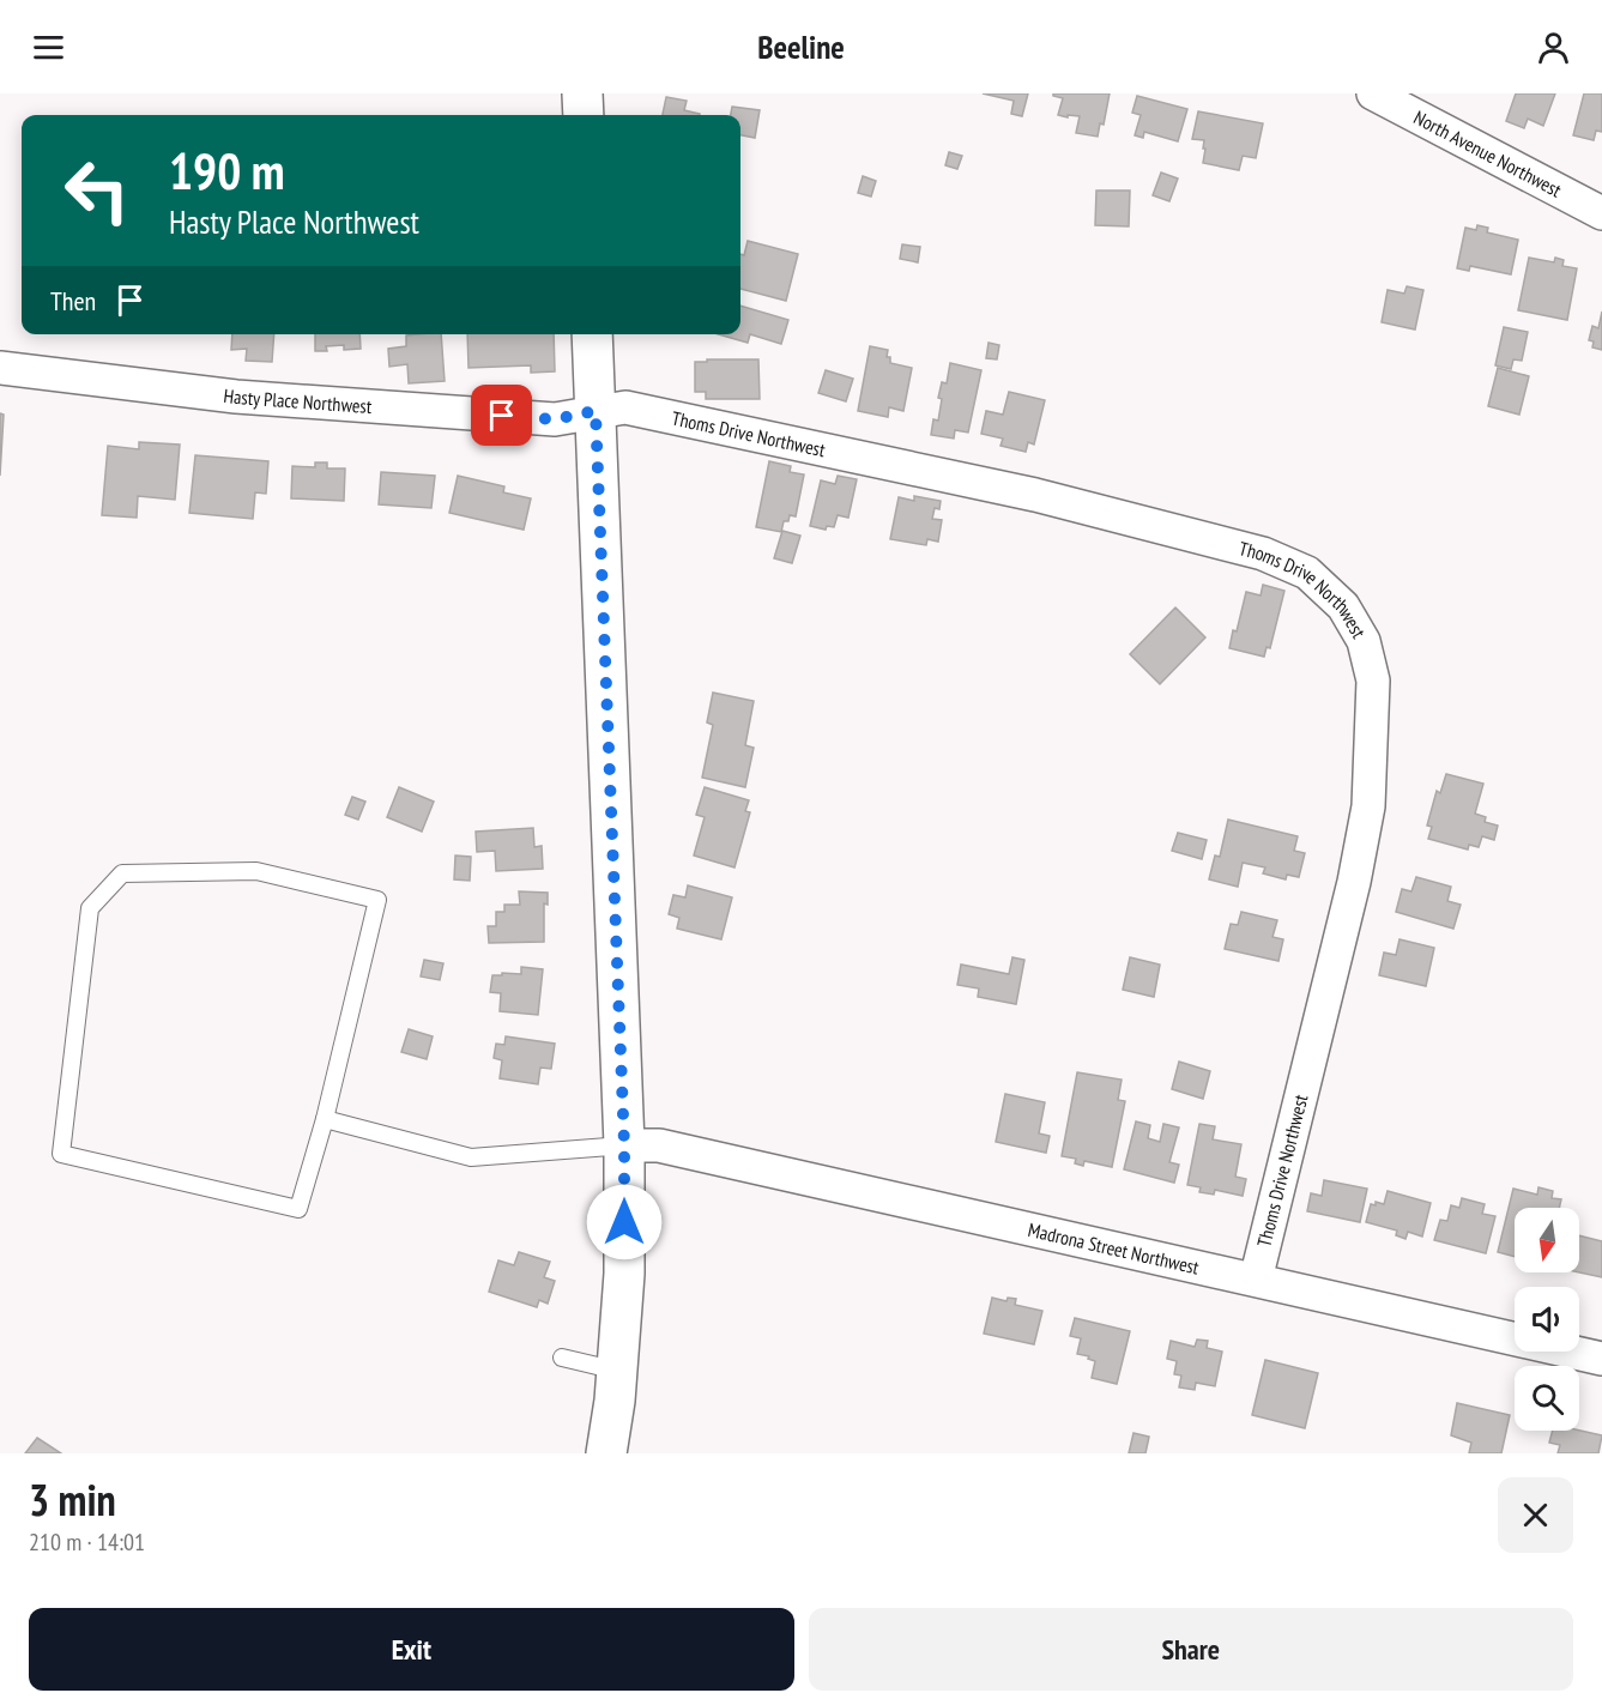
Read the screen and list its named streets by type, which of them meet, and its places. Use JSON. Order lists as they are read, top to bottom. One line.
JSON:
{"streets":{"street":["North Avenue Northwest","Hasty Place Northwest","Thoms Drive Northwest","Madrona Street Northwest"]},"crossings":[["Hasty Place Northwest","Thoms Drive Northwest"],["Thoms Drive Northwest","Madrona Street Northwest"]],"north":"bottom","page":{"header":"Beeline","turn":["190 m","Hasty Place Northwest"],"then":"Then","heading":["3 min","210 m · 14:01"],"buttons":["Exit","Share"]}}
